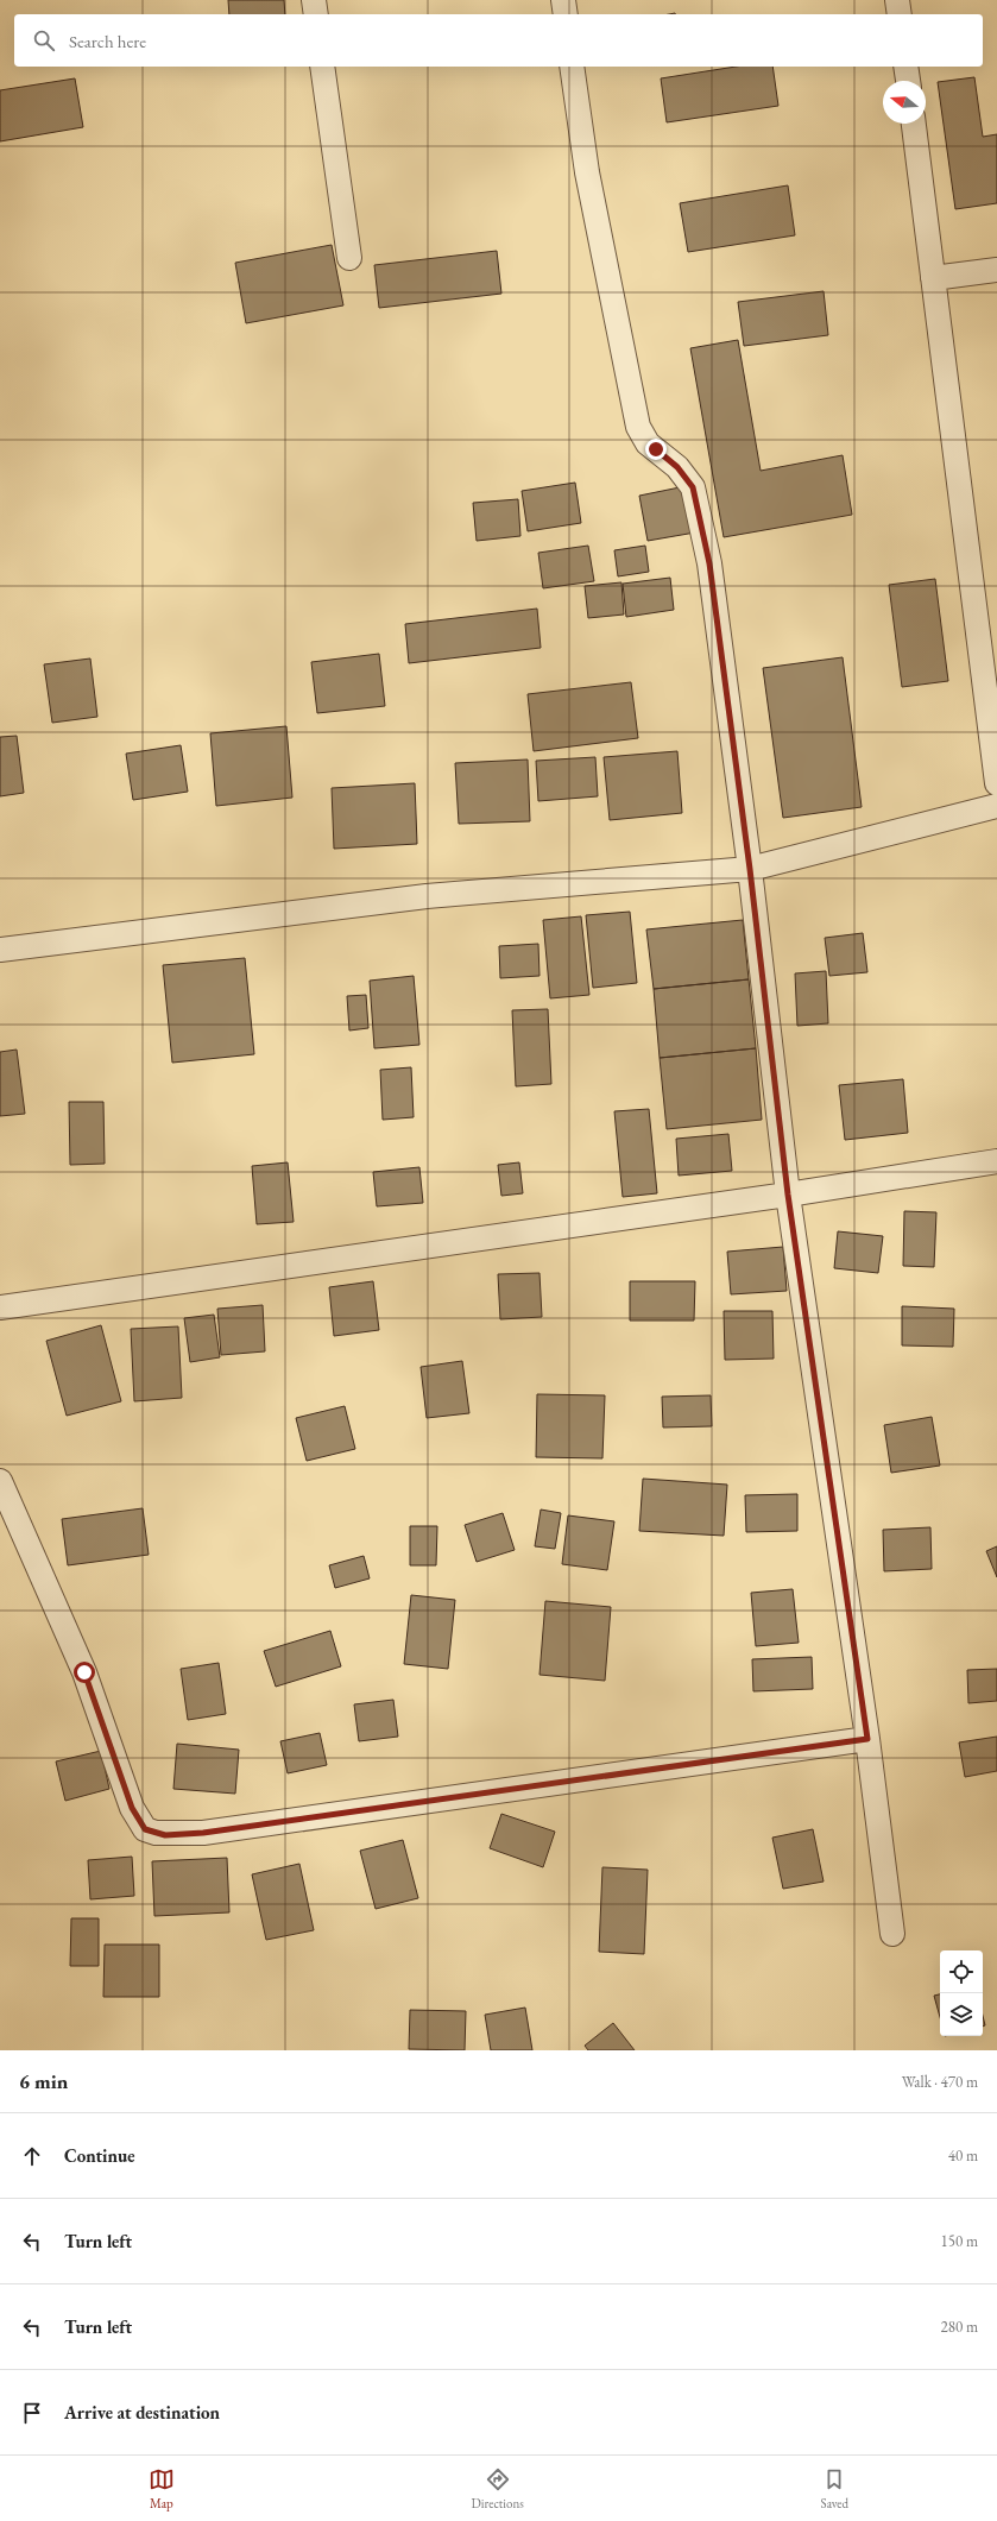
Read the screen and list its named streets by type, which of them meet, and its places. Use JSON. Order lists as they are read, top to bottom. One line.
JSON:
{"north":"left","page":{"search":"Search here","heading":["6 min","Walk · 470 m"],"list":[["Continue","40 m"],["Turn left","150 m"],["Turn left","280 m"],"Arrive at destination"],"nav":["Map","Directions","Saved"]}}
